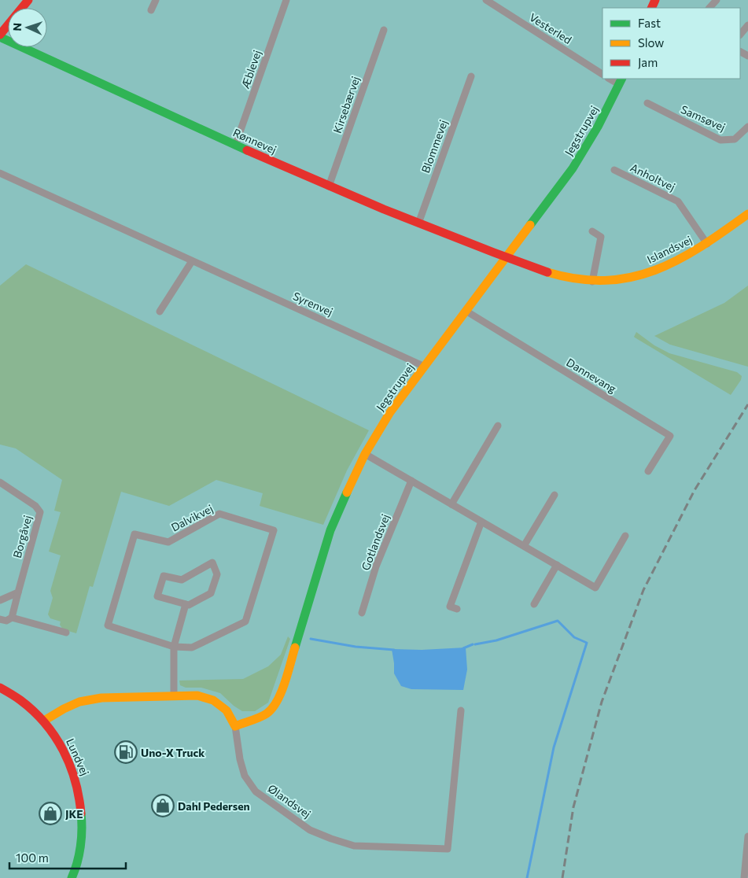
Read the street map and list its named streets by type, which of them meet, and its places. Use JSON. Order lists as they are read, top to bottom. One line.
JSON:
{"streets":{"street":["Vesterled","Æblevej","Kirsebærvej","Samsøvej","Jegstrupvej","Rønnevej","Blommevej","Anholtvej","Islandsvej","Syrenvej","Dannevang","Dalvikvej","Borgåvej","Gotlandsvej","Lundvej","Ølandsvej"]},"crossings":[["Æblevej","Rønnevej"],["Kirsebærvej","Rønnevej"],["Jegstrupvej","Rønnevej"],["Jegstrupvej","Islandsvej"],["Jegstrupvej","Syrenvej"],["Jegstrupvej","Dannevang"],["Jegstrupvej","Ølandsvej"],["Rønnevej","Blommevej"],["Rønnevej","Islandsvej"],["Anholtvej","Islandsvej"],["Lundvej","Ølandsvej"]],"places":{"fuel station":["Uno-X Truck"],"shop":["Dahl Pedersen","JKE"]},"legend":["Fast","Slow","Jam"],"scale_bar":"100 m","north":"left"}
